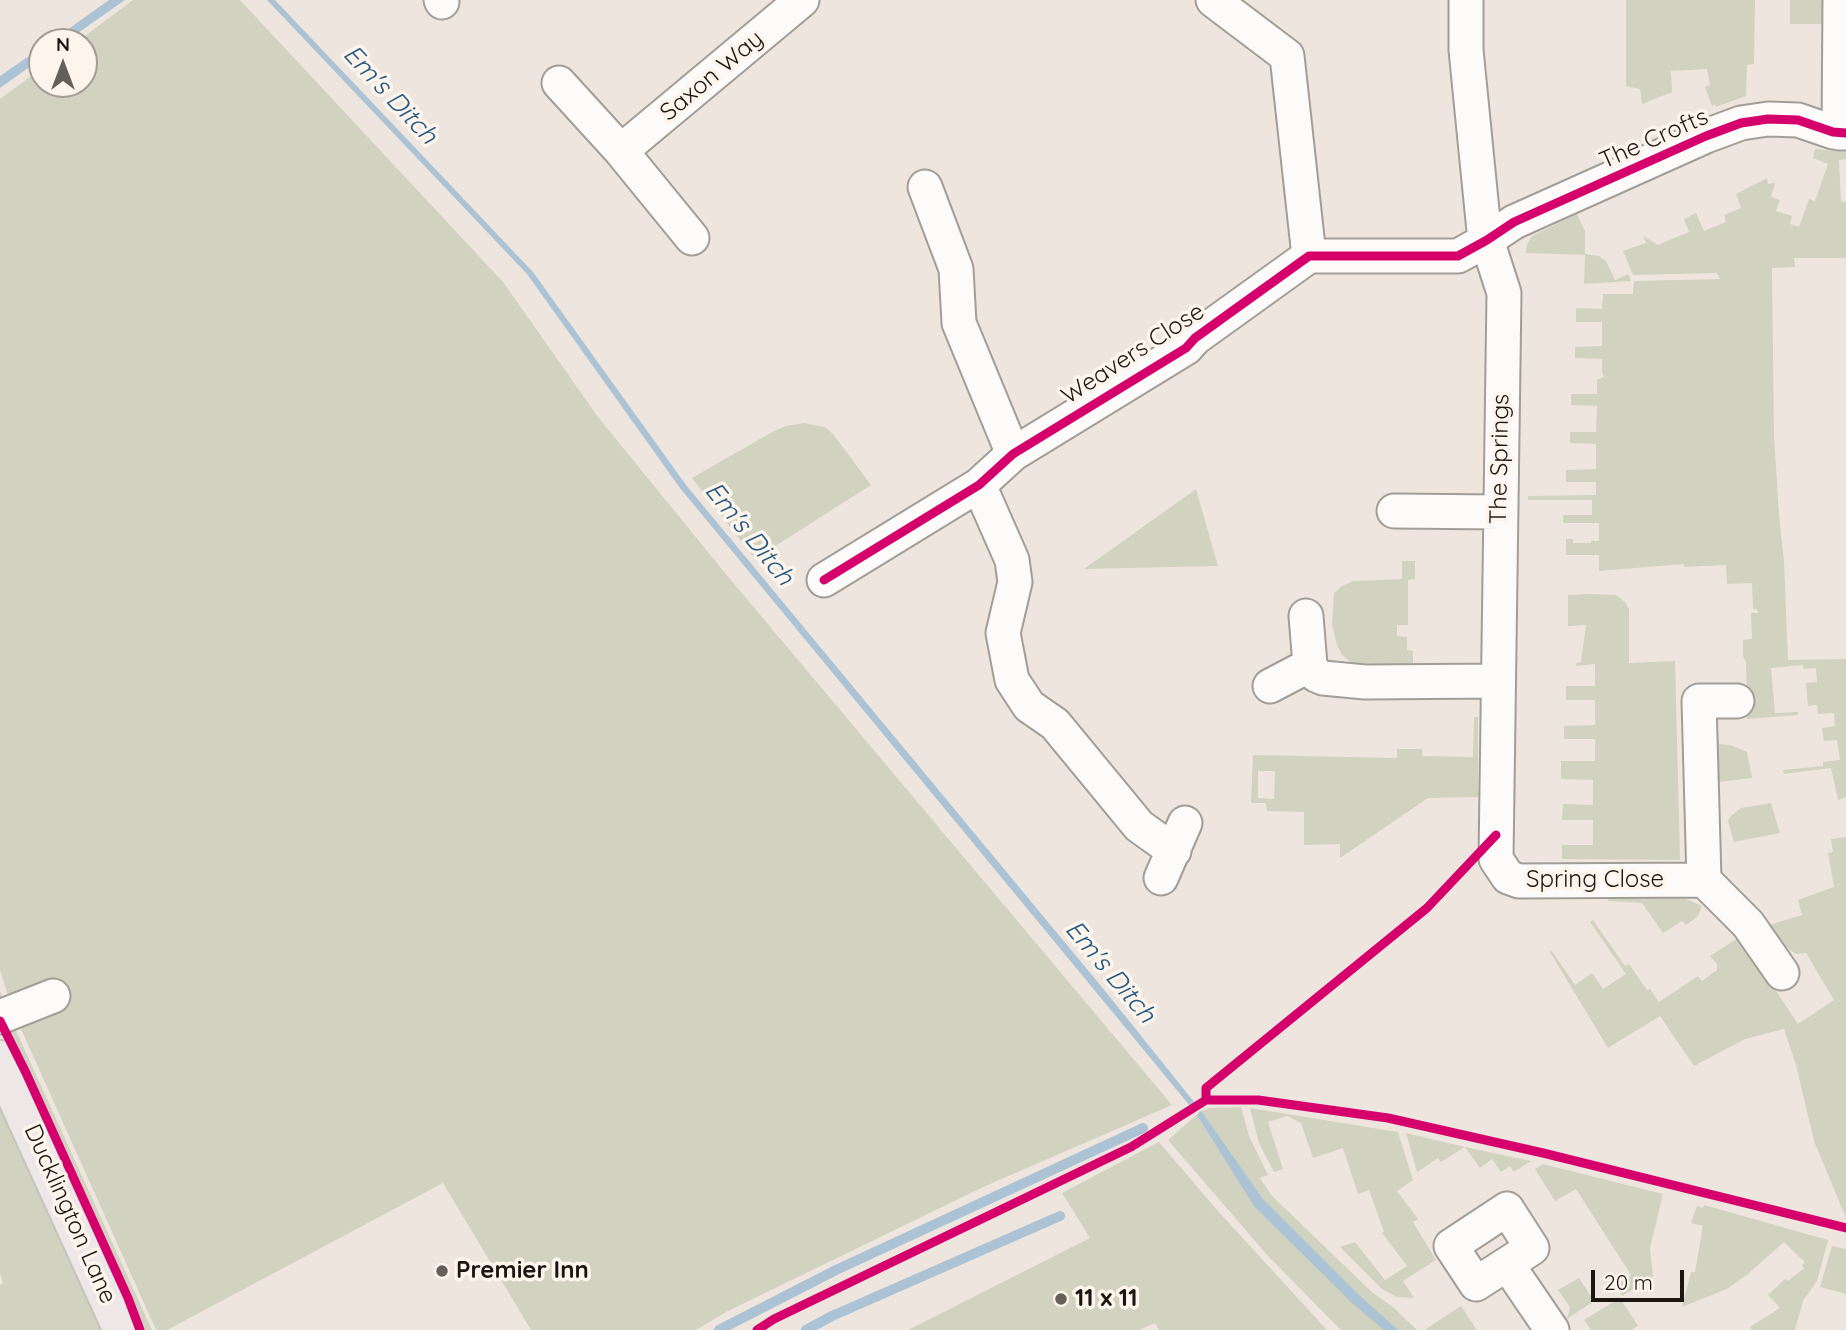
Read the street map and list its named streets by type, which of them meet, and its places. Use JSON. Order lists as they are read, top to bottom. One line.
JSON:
{"streets":{"main road":["Ducklington Lane"],"street":["Saxon Way","The Crofts","Weavers Close","The Springs","Spring Close"]},"crossings":[["The Crofts","The Springs"],["The Springs","Spring Close"]],"water":["Em's Ditch"],"places":["Premier Inn","11 x 11"],"scale_bar":"20 m","north":"top"}
